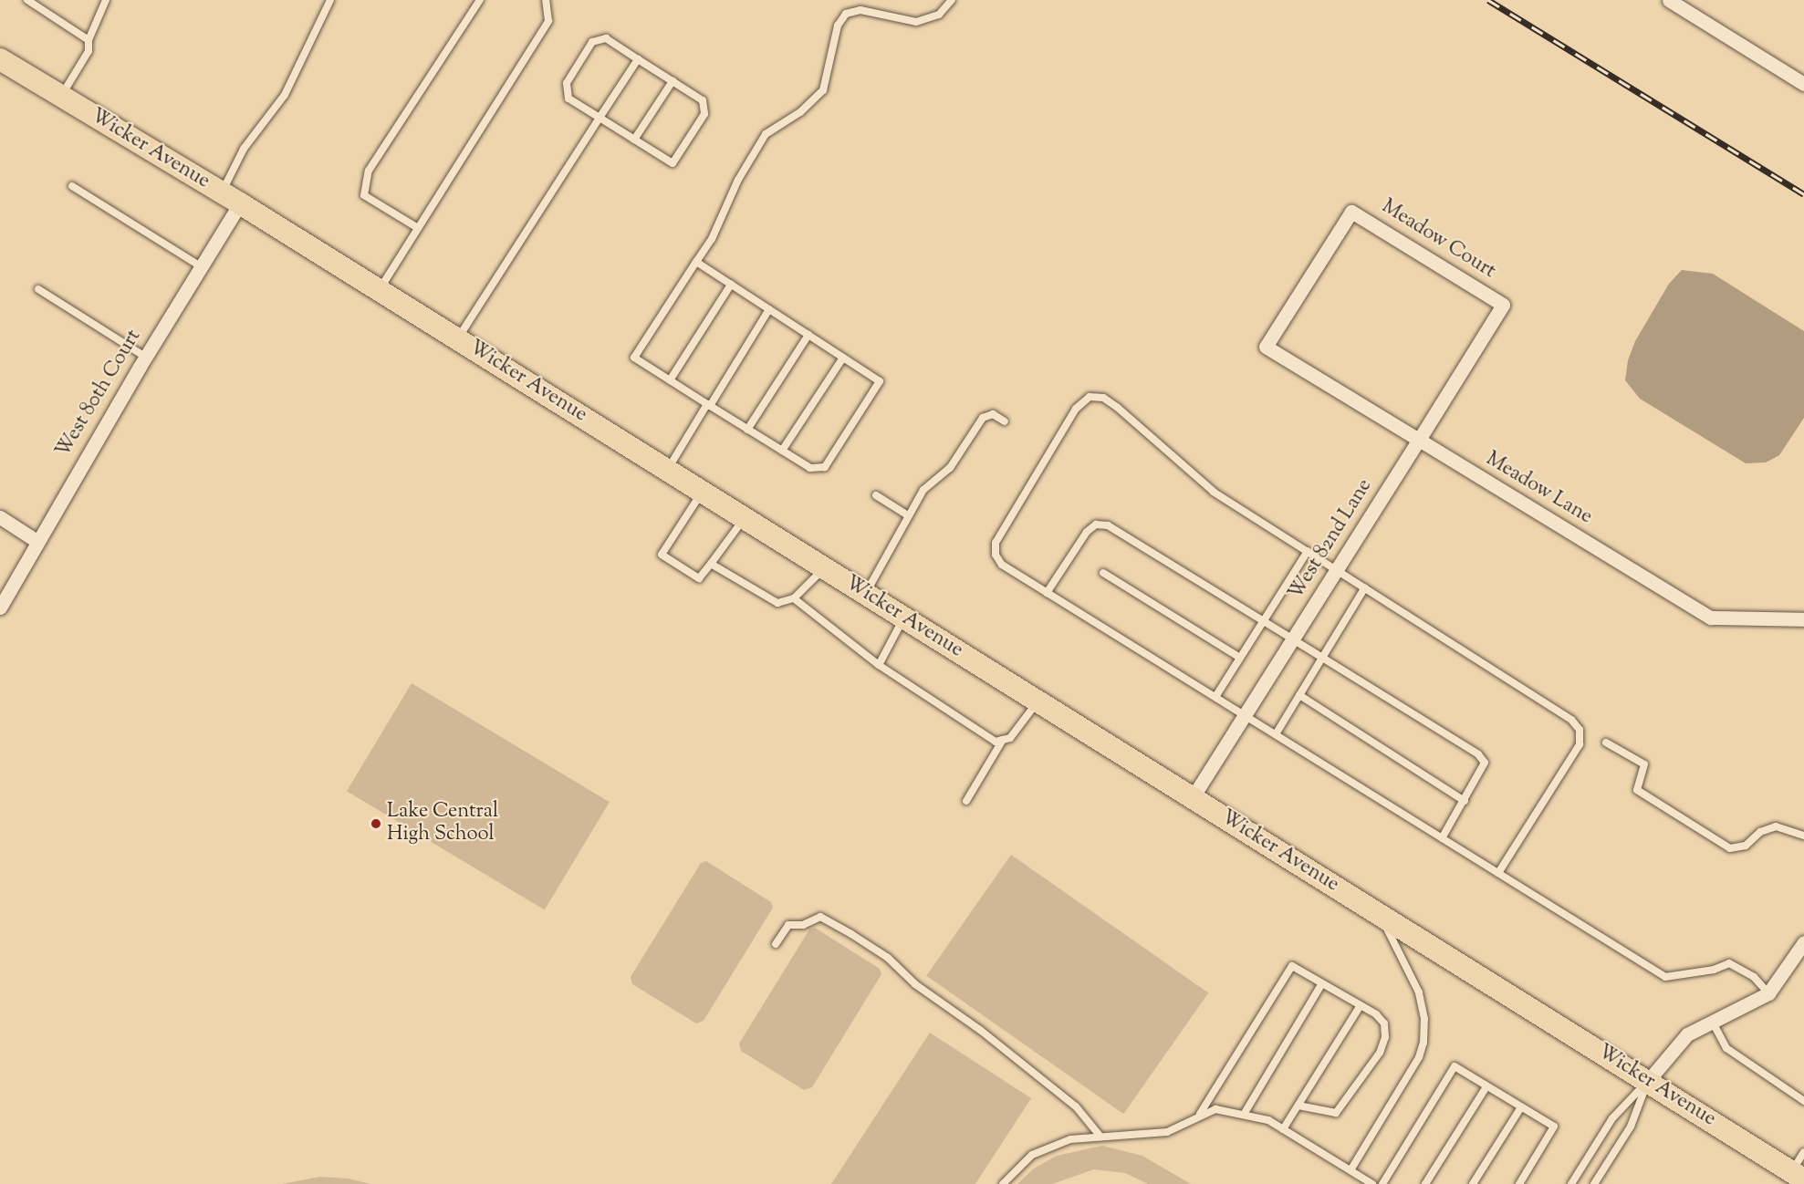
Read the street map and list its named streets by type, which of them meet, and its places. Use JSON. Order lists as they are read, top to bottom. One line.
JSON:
{"streets":{"highway":["Wicker Avenue"],"street":["Meadow Court","West 80th Court","Meadow Lane","West 82nd Lane"]},"crossings":[["Wicker Avenue","West 80th Court"],["Wicker Avenue","West 82nd Lane"],["Meadow Court","Meadow Lane"],["Meadow Court","West 82nd Lane"],["Meadow Lane","West 82nd Lane"]],"places":["Lake Central High School"]}
